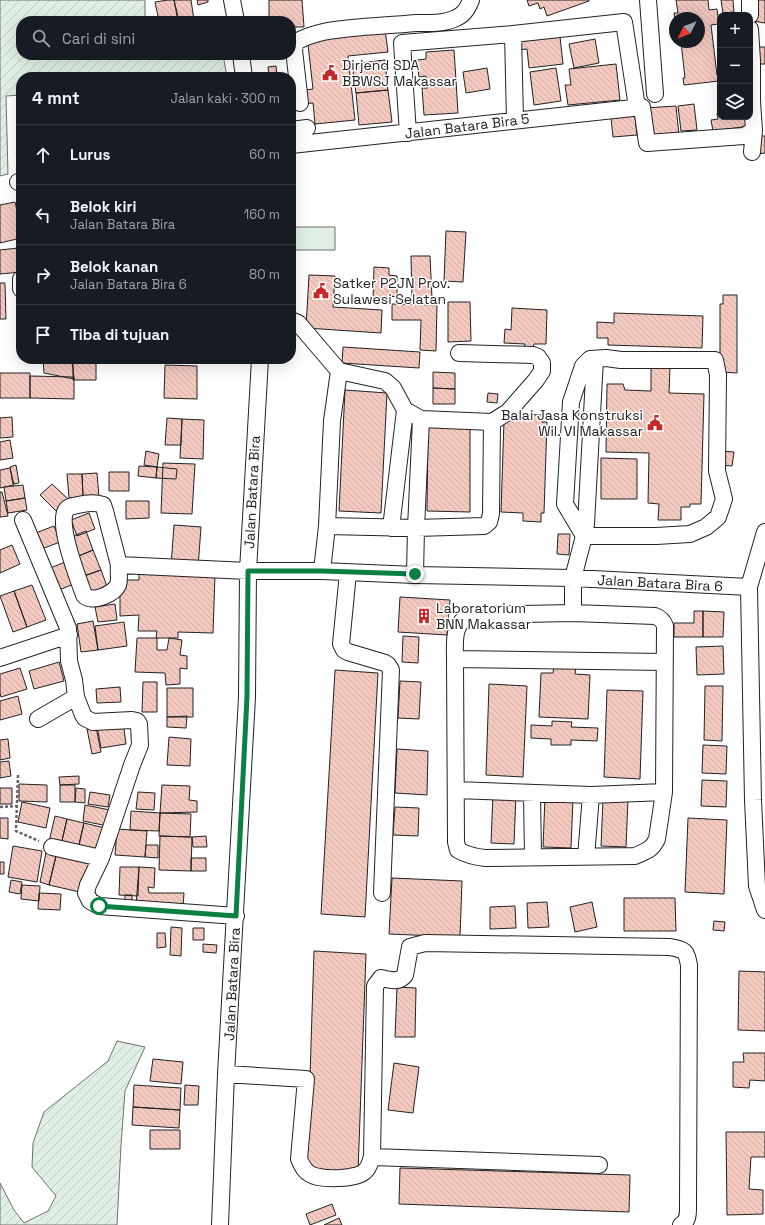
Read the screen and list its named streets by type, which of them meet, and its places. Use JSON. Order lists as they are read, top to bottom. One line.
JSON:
{"streets":{"street":["Jalan Batara Bira 5","Jalan Batara Bira","Jalan Batara Bira 6"]},"crossings":[["Jalan Batara Bira","Jalan Batara Bira 6"]],"places":{"public building":["Dirjend SDA BBWSJ Makassar","Satker P2JN Prov. Sulawesi Selatan","Balai Jasa Konstruksi Wil. VI Makassar"],"building":["Laboratorium BNN Makassar"]},"north":"bottom left","page":{"map_buttons":["+","−"],"search":"Cari di sini","heading":["4 mnt","Jalan kaki · 300 m"],"list":[["Lurus","60 m"],["Belok kiri","Jalan Batara Bira","160 m"],["Belok kanan","Jalan Batara Bira 6","80 m"],"Tiba di tujuan"]}}
